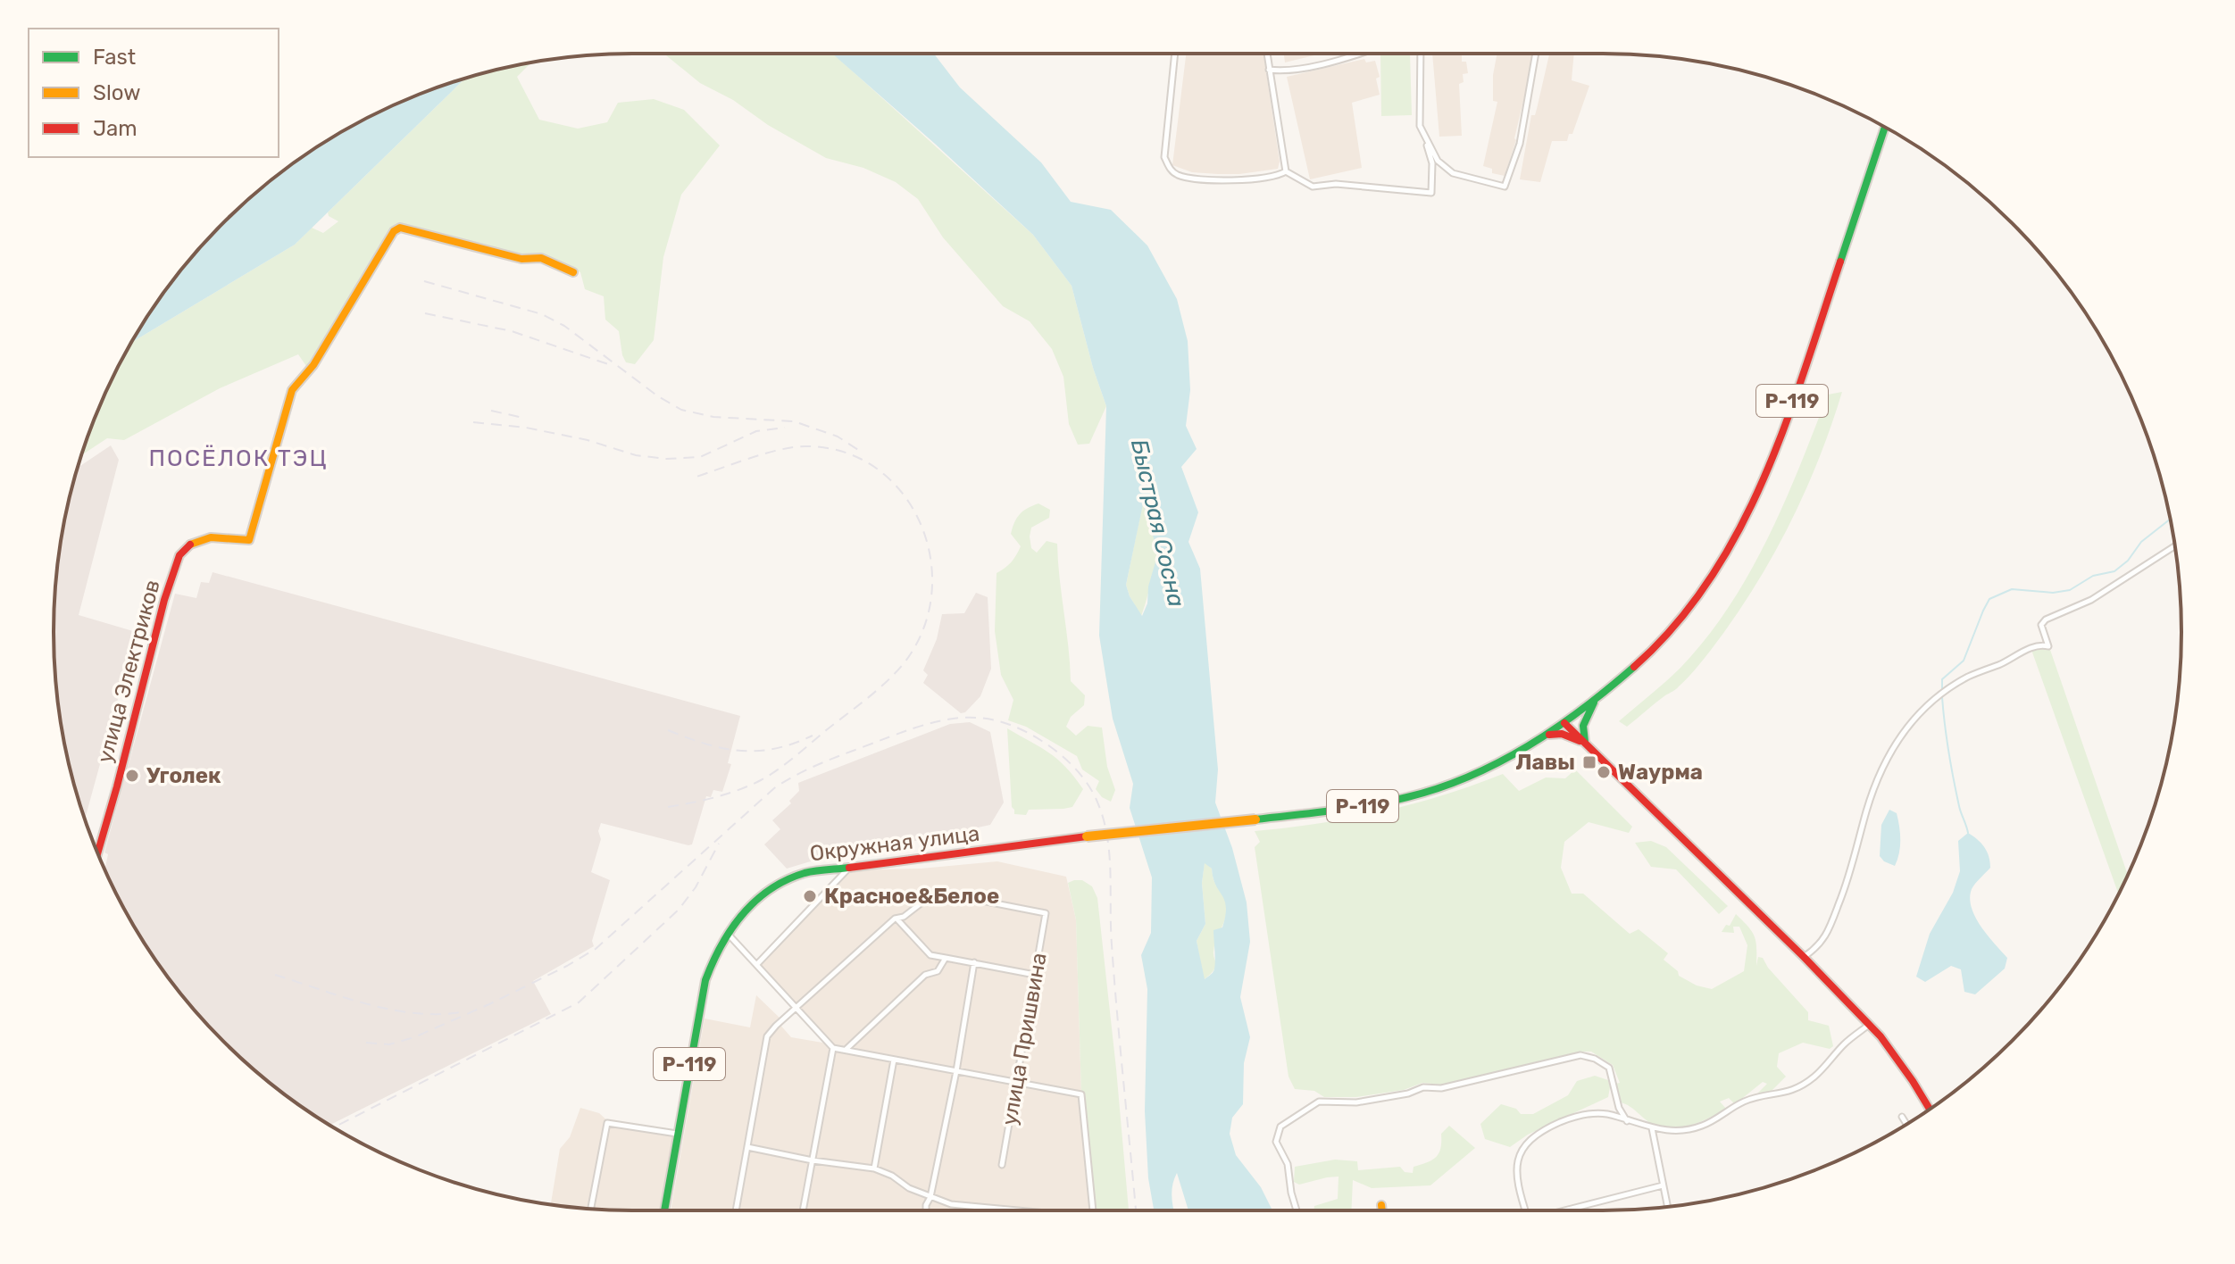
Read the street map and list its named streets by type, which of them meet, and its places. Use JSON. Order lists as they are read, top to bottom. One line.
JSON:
{"streets":{"main road":["Р-119","улица Электриков","Окружная улица"],"street":["улица Пришвина"]},"crossings":[["Р-119","Окружная улица"]],"districts":["ПОСЁЛОК ТЭЦ"],"water":["Быстрая Сосна"],"places":{"transit":["Лавы"],"other":["Wаурма","Уголек","Красное&Белое"]},"legend":["Fast","Slow","Jam"]}
